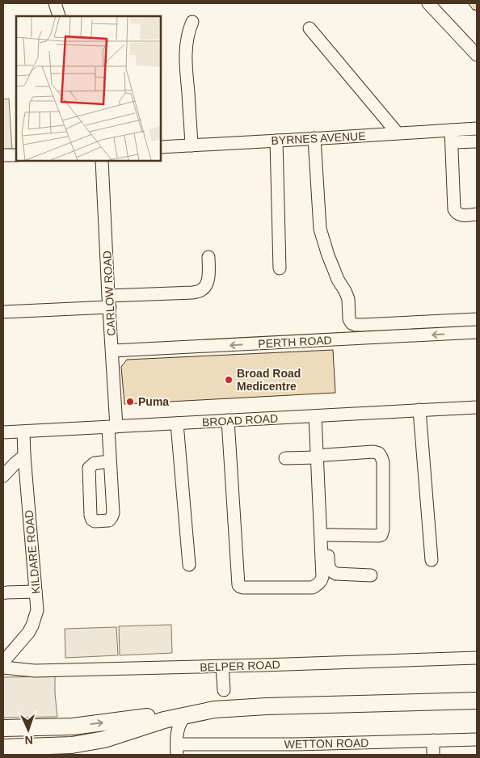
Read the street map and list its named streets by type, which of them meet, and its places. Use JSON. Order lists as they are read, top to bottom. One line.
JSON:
{"streets":{"street":["BYRNES AVENUE","CARLOW ROAD","PERTH ROAD","BROAD ROAD","KILDARE ROAD","BELPER ROAD","WETTON ROAD"]},"crossings":[["CARLOW ROAD","PERTH ROAD"],["CARLOW ROAD","BROAD ROAD"],["BROAD ROAD","KILDARE ROAD"]],"one_way":["PERTH ROAD"],"places":["Broad Road Medicentre","Puma"],"north":"bottom"}
